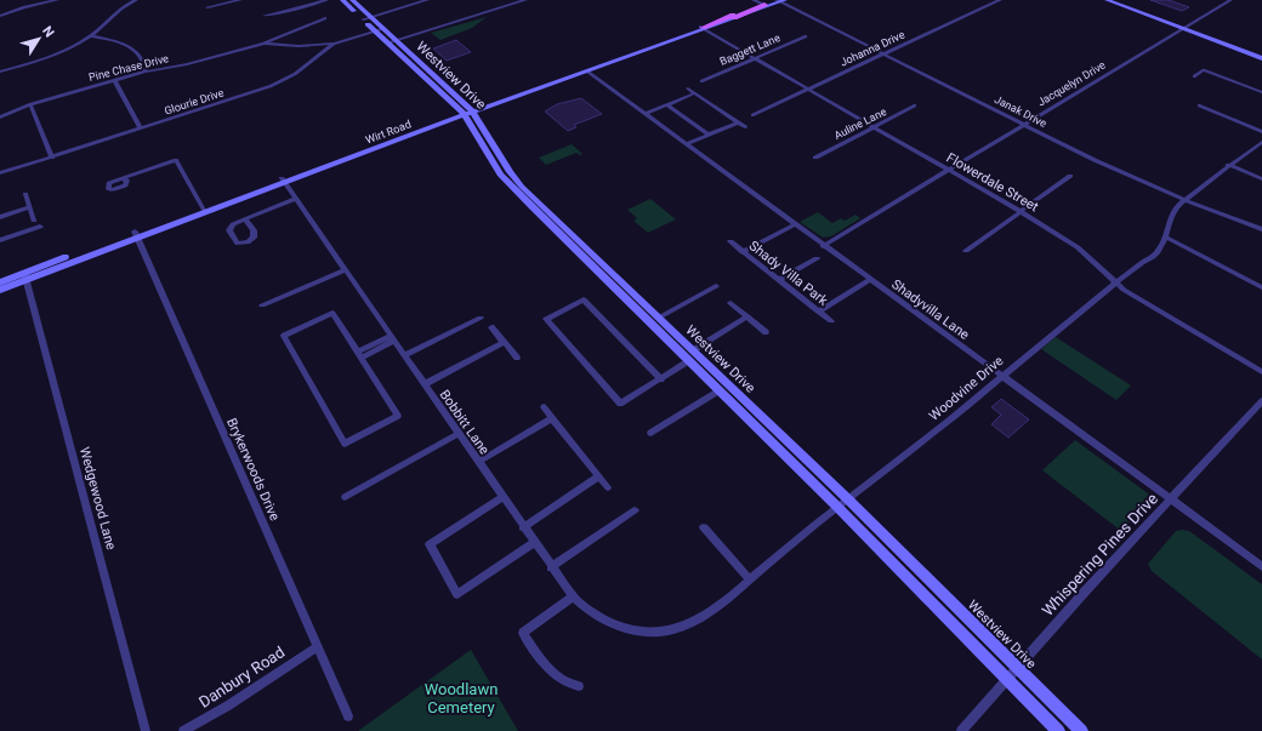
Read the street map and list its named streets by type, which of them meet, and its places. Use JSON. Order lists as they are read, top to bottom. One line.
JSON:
{"streets":{"main road":["Westview Drive","Wirt Road"],"street":["Johanna Drive","Baggett Lane","Pine Chase Drive","Jacquelyn Drive","Glourie Drive","Janak Drive","Auline Lane","Flowerdale Street","Shady Villa Park","Shadyvilla Lane","Woodvine Drive","Bobbitt Lane","Brykerwoods Drive","Wedgewood Lane","Whispering Pines Drive","Danbury Road"]},"crossings":[["Johanna Drive","Janak Drive"],["Johanna Drive","Flowerdale Street"],["Baggett Lane","Flowerdale Street"],["Pine Chase Drive","Glourie Drive"],["Westview Drive","Glourie Drive"],["Westview Drive","Wirt Road"],["Westview Drive","Woodvine Drive"],["Westview Drive","Whispering Pines Drive"],["Jacquelyn Drive","Janak Drive"],["Jacquelyn Drive","Flowerdale Street"],["Jacquelyn Drive","Shadyvilla Lane"],["Janak Drive","Woodvine Drive"],["Auline Lane","Flowerdale Street"],["Wirt Road","Flowerdale Street"],["Wirt Road","Shadyvilla Lane"],["Wirt Road","Bobbitt Lane"],["Wirt Road","Brykerwoods Drive"],["Wirt Road","Wedgewood Lane"],["Flowerdale Street","Woodvine Drive"],["Shadyvilla Lane","Woodvine Drive"],["Shadyvilla Lane","Whispering Pines Drive"],["Woodvine Drive","Bobbitt Lane"],["Brykerwoods Drive","Danbury Road"]],"parks":["Woodlawn Cemetery"],"north":"top right"}
